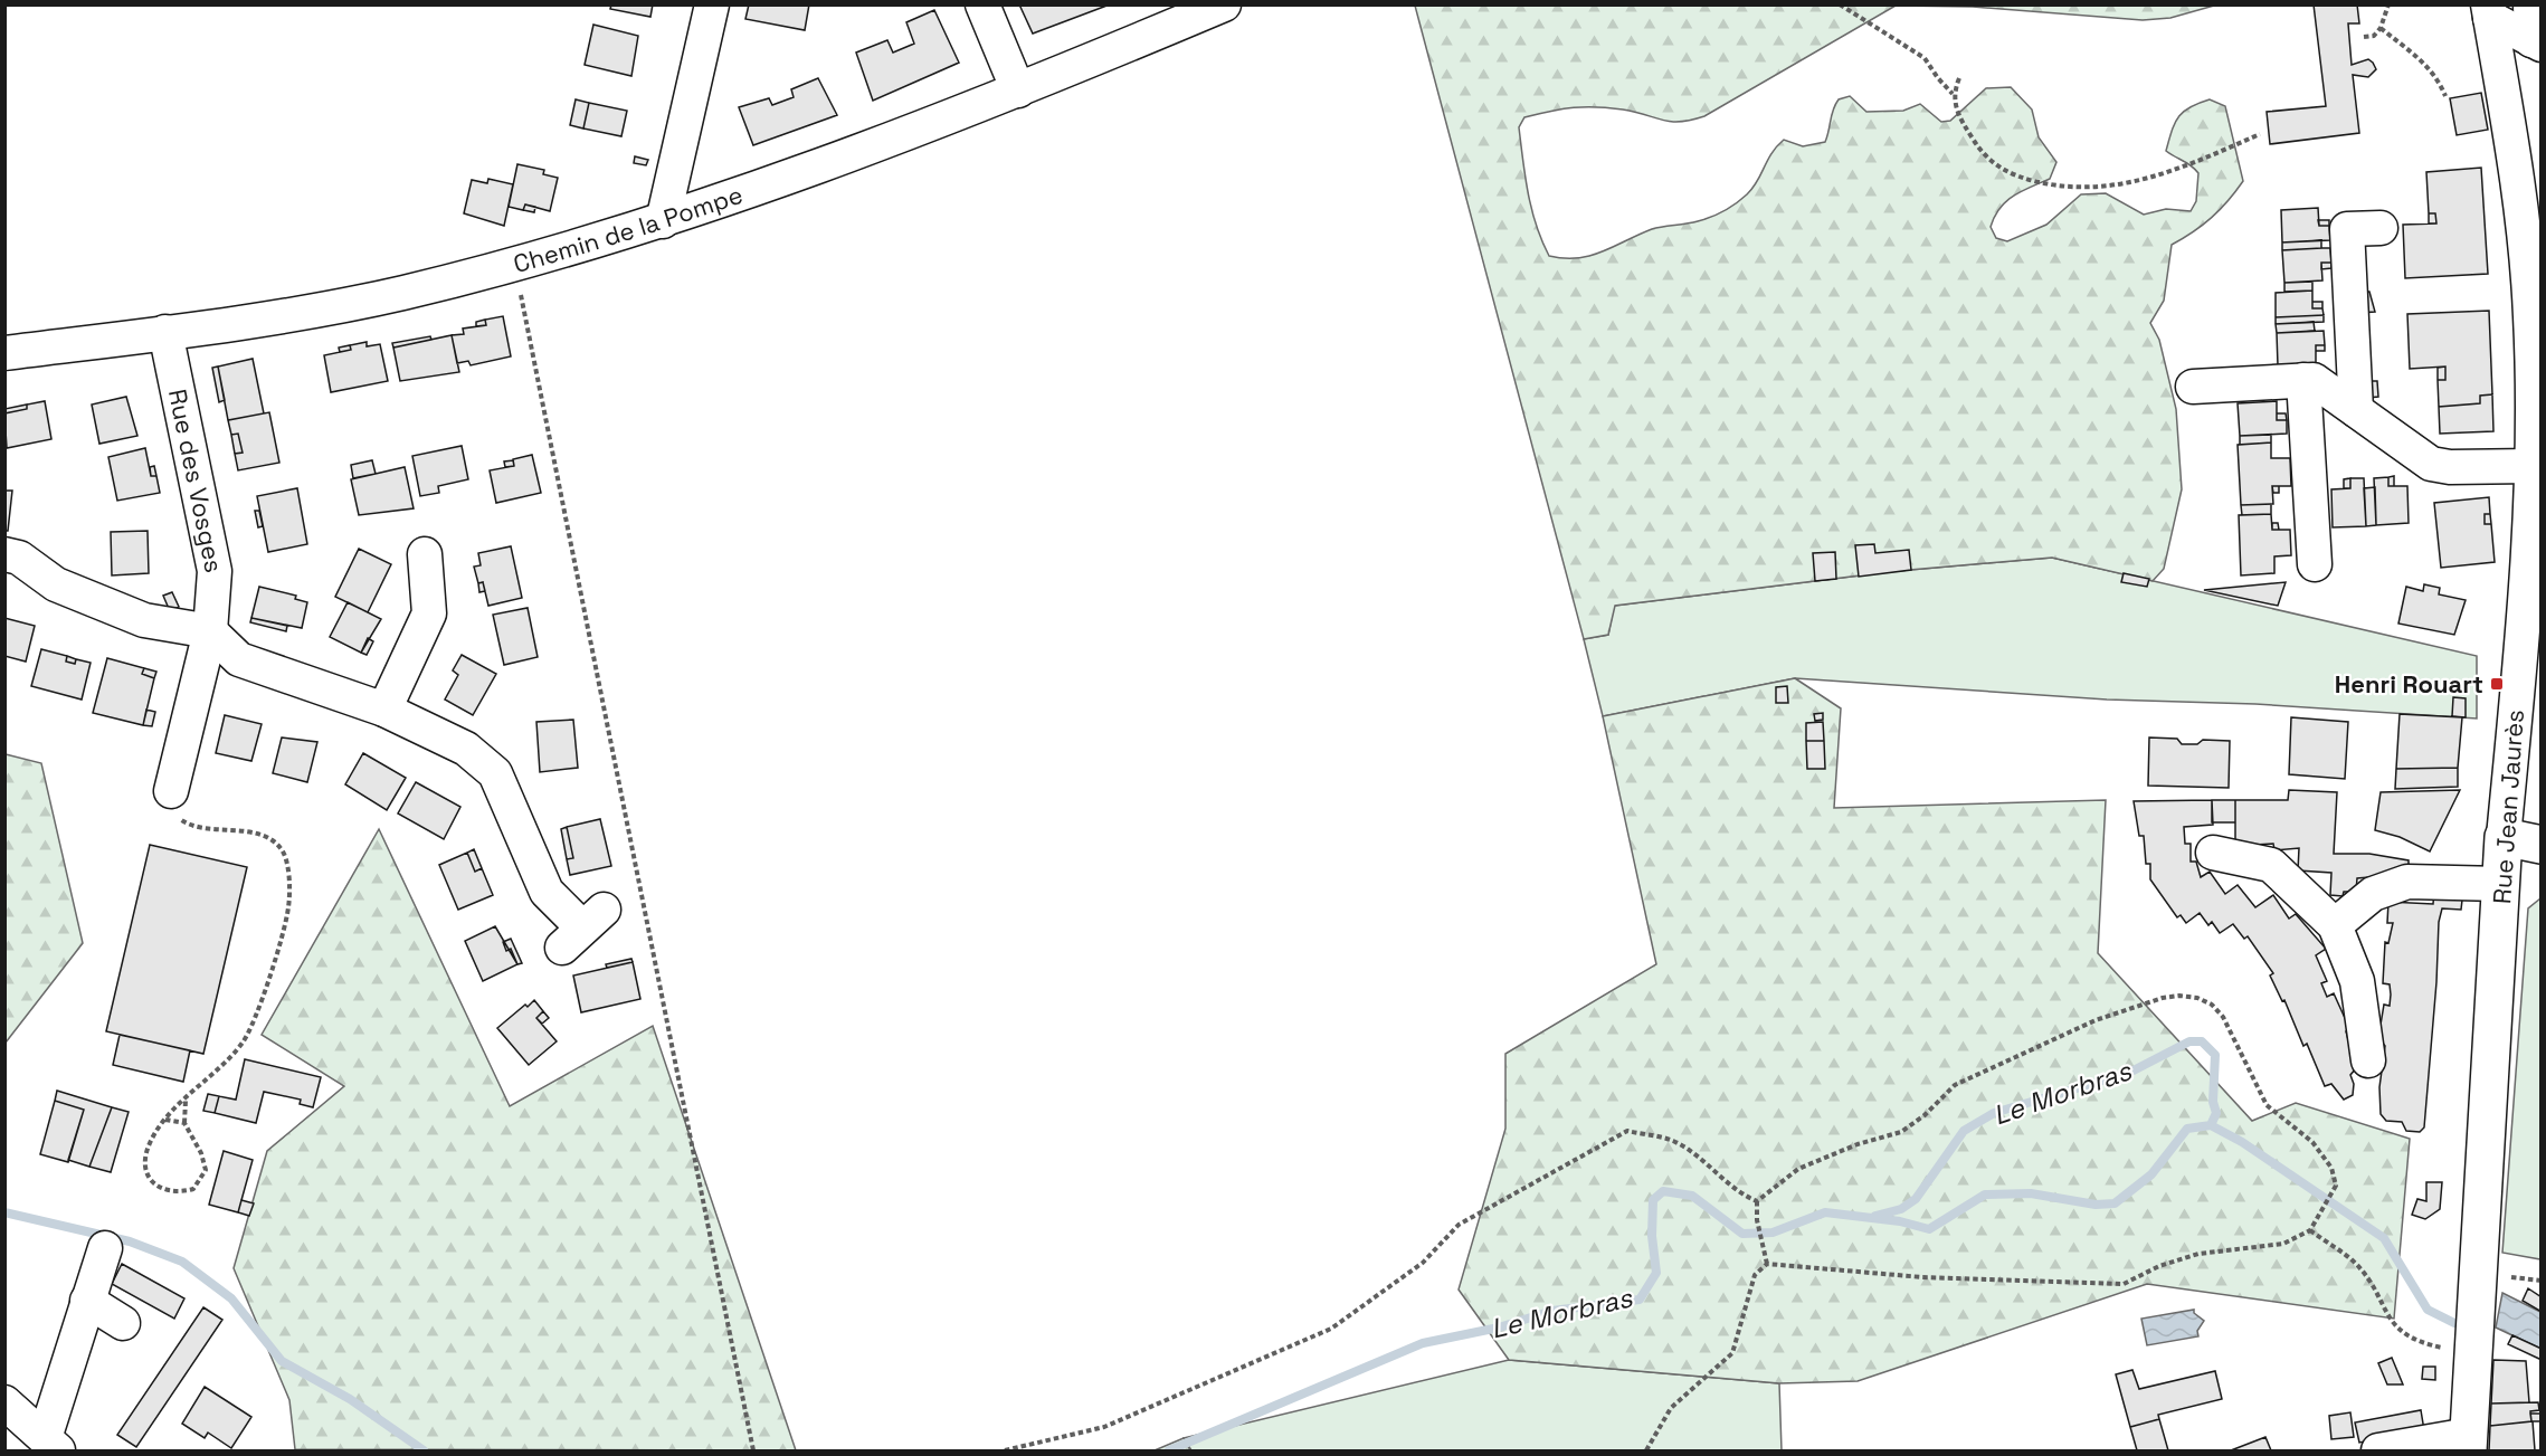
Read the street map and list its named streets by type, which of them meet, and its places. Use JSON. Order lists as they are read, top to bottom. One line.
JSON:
{"streets":{"main road":["Rue Jean Jaurès"],"street":["Chemin de la Pompe","Rue des Vosges"]},"crossings":[["Chemin de la Pompe","Rue des Vosges"]],"water":["Le Morbras"],"places":{"transit":["Henri Rouart"]}}
